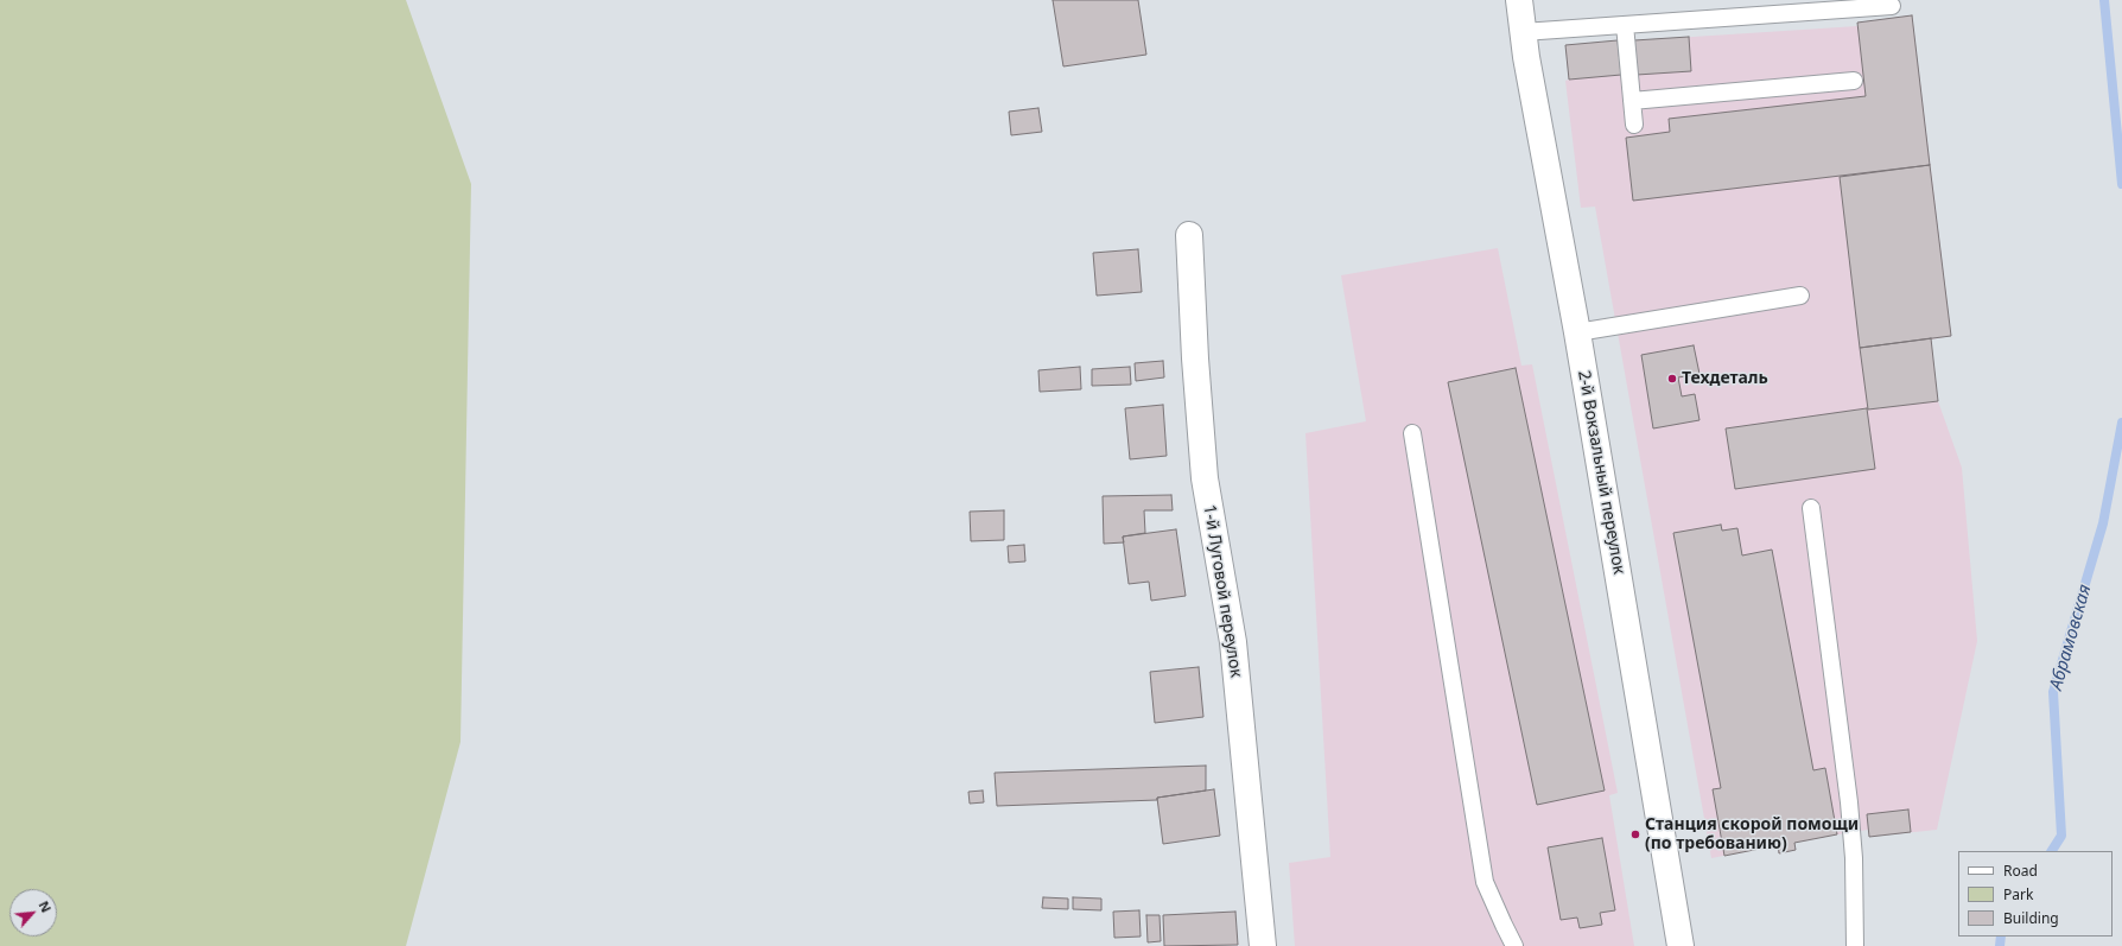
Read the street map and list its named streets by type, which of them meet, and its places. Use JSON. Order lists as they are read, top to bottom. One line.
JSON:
{"streets":{"street":["2-й Вокзальный переулок","1-й Луговой переулок"]},"water":["Абрамовская"],"places":["Техдеталь","Станция скорой помощи (по требованию)"],"legend":["Road","Park","Building"],"north":"top right"}
